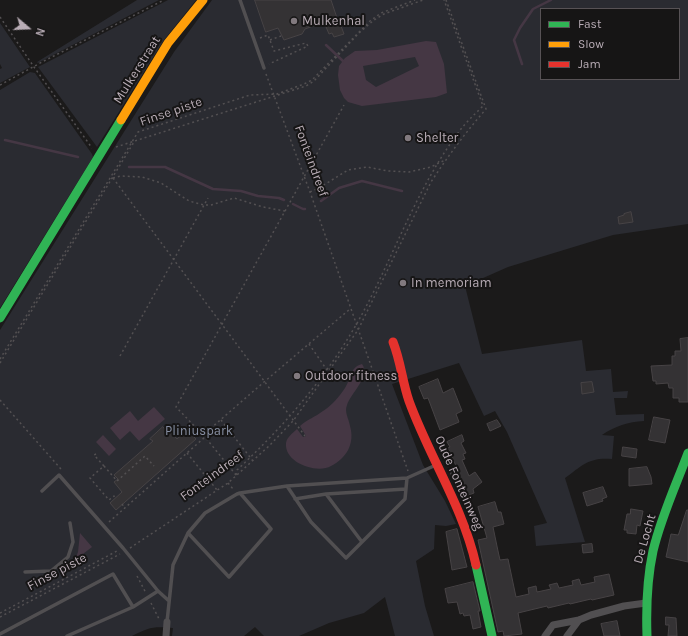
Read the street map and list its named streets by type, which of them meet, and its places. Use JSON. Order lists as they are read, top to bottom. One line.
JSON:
{"streets":{"street":["Mulkerstraat","Fonteindreef","Oude Fonteinweg","De Locht"],"path":["Finse piste"]},"crossings":[["Finse piste","Fonteindreef"],["Fonteindreef","Oude Fonteinweg"]],"parks":["Pliniuspark"],"places":["Mulkenhal","Shelter","In memoriam","Outdoor fitness"],"legend":["Fast","Slow","Jam"],"north":"right"}
